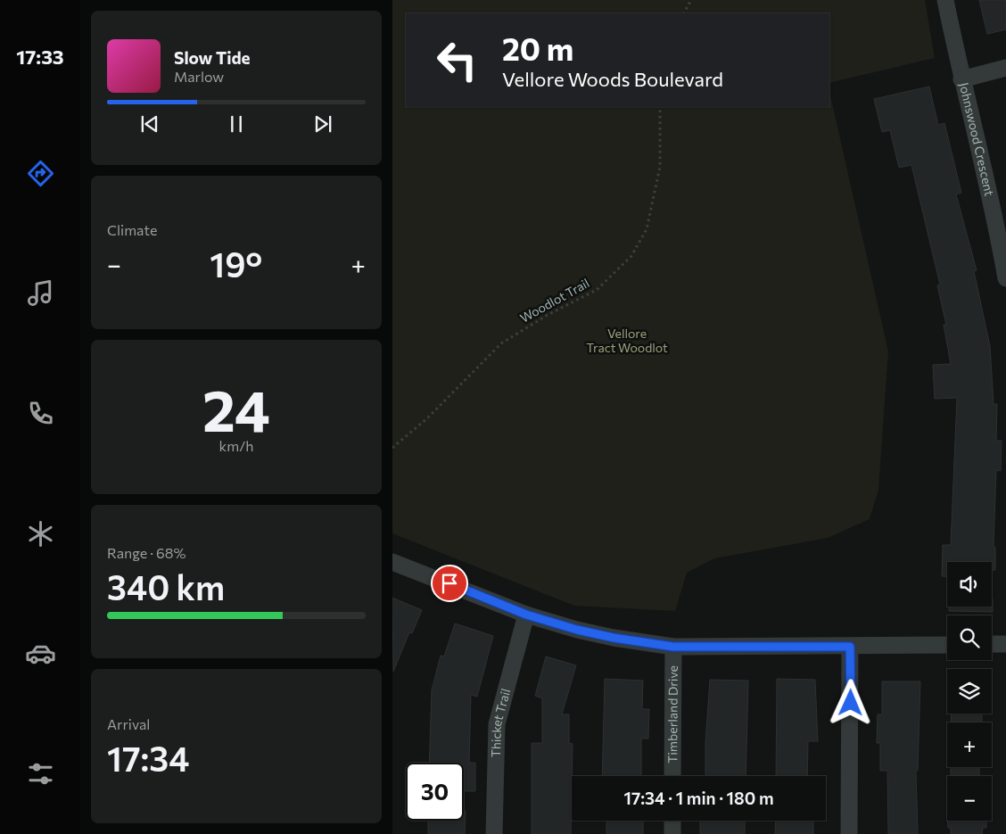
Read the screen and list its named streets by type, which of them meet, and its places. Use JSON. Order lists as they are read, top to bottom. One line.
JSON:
{"streets":{"street":["Johnswood Crescent","Timberland Drive","Thicket Trail"],"path":["Woodlot Trail"]},"parks":["Vellore Tract Woodlot"],"page":{"tabs":"17:33","turn":["20 m","Vellore Woods Boulevard"],"song":["Slow Tide","Marlow"],"tile":["Climate",["24","km/h"],["Range · 68%","340 km"],["Arrival","17:34"]],"heat":["−","19°","+"],"map_buttons":["+","−"],"limit":"30","trip":"17:34 · 1 min · 180 m"}}
